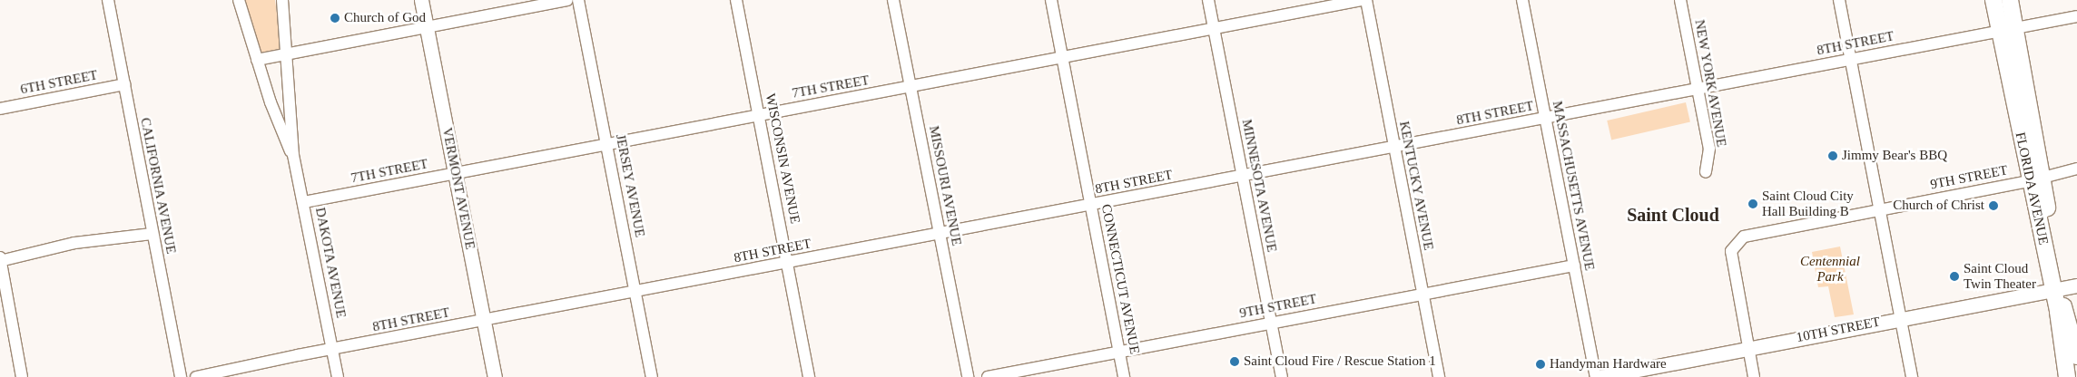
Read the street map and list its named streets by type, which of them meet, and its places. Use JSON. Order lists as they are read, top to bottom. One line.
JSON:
{"streets":{"main road":["FLORIDA AVENUE"],"street":["8TH STREET","6TH STREET","NEW YORK AVENUE","7TH STREET","WISCONSIN AVENUE","9TH STREET","CALIFORNIA AVENUE","JERSEY AVENUE","MISSOURI AVENUE","MINNESOTA AVENUE","KENTUCKY AVENUE","MASSACHUSETTS AVENUE","VERMONT AVENUE","DAKOTA AVENUE","CONNECTICUT AVENUE","10TH STREET"]},"crossings":[["8TH STREET","NEW YORK AVENUE"],["8TH STREET","WISCONSIN AVENUE"],["8TH STREET","JERSEY AVENUE"],["8TH STREET","MISSOURI AVENUE"],["8TH STREET","MINNESOTA AVENUE"],["8TH STREET","KENTUCKY AVENUE"],["8TH STREET","MASSACHUSETTS AVENUE"],["8TH STREET","VERMONT AVENUE"],["8TH STREET","FLORIDA AVENUE"],["8TH STREET","DAKOTA AVENUE"],["8TH STREET","CONNECTICUT AVENUE"],["6TH STREET","CALIFORNIA AVENUE"],["7TH STREET","WISCONSIN AVENUE"],["7TH STREET","JERSEY AVENUE"],["7TH STREET","MISSOURI AVENUE"],["7TH STREET","MINNESOTA AVENUE"],["7TH STREET","KENTUCKY AVENUE"],["7TH STREET","VERMONT AVENUE"],["7TH STREET","DAKOTA AVENUE"],["7TH STREET","CONNECTICUT AVENUE"],["9TH STREET","MINNESOTA AVENUE"],["9TH STREET","KENTUCKY AVENUE"],["9TH STREET","MASSACHUSETTS AVENUE"],["9TH STREET","FLORIDA AVENUE"],["9TH STREET","CONNECTICUT AVENUE"],["9TH STREET","10TH STREET"],["FLORIDA AVENUE","10TH STREET"]],"districts":["Saint Cloud"],"parks":["Centennial Park"],"places":["Church of God","Jimmy Bear's BBQ","Saint Cloud City Hall Building B","Church of Christ","Saint Cloud Twin Theater","Saint Cloud Fire / Rescue Station 1","Handyman Hardware"]}
